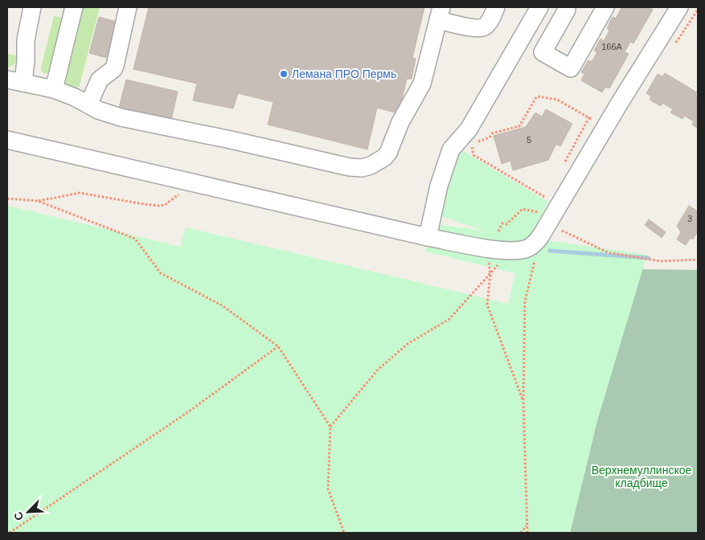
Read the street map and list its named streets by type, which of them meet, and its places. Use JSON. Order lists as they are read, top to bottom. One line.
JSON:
{"parks":["Верхнемуллинское кладбище"],"places":["Лeмaна ПРО Пермь"],"house_numbers":["166А","5","3"],"north":"bottom left"}
